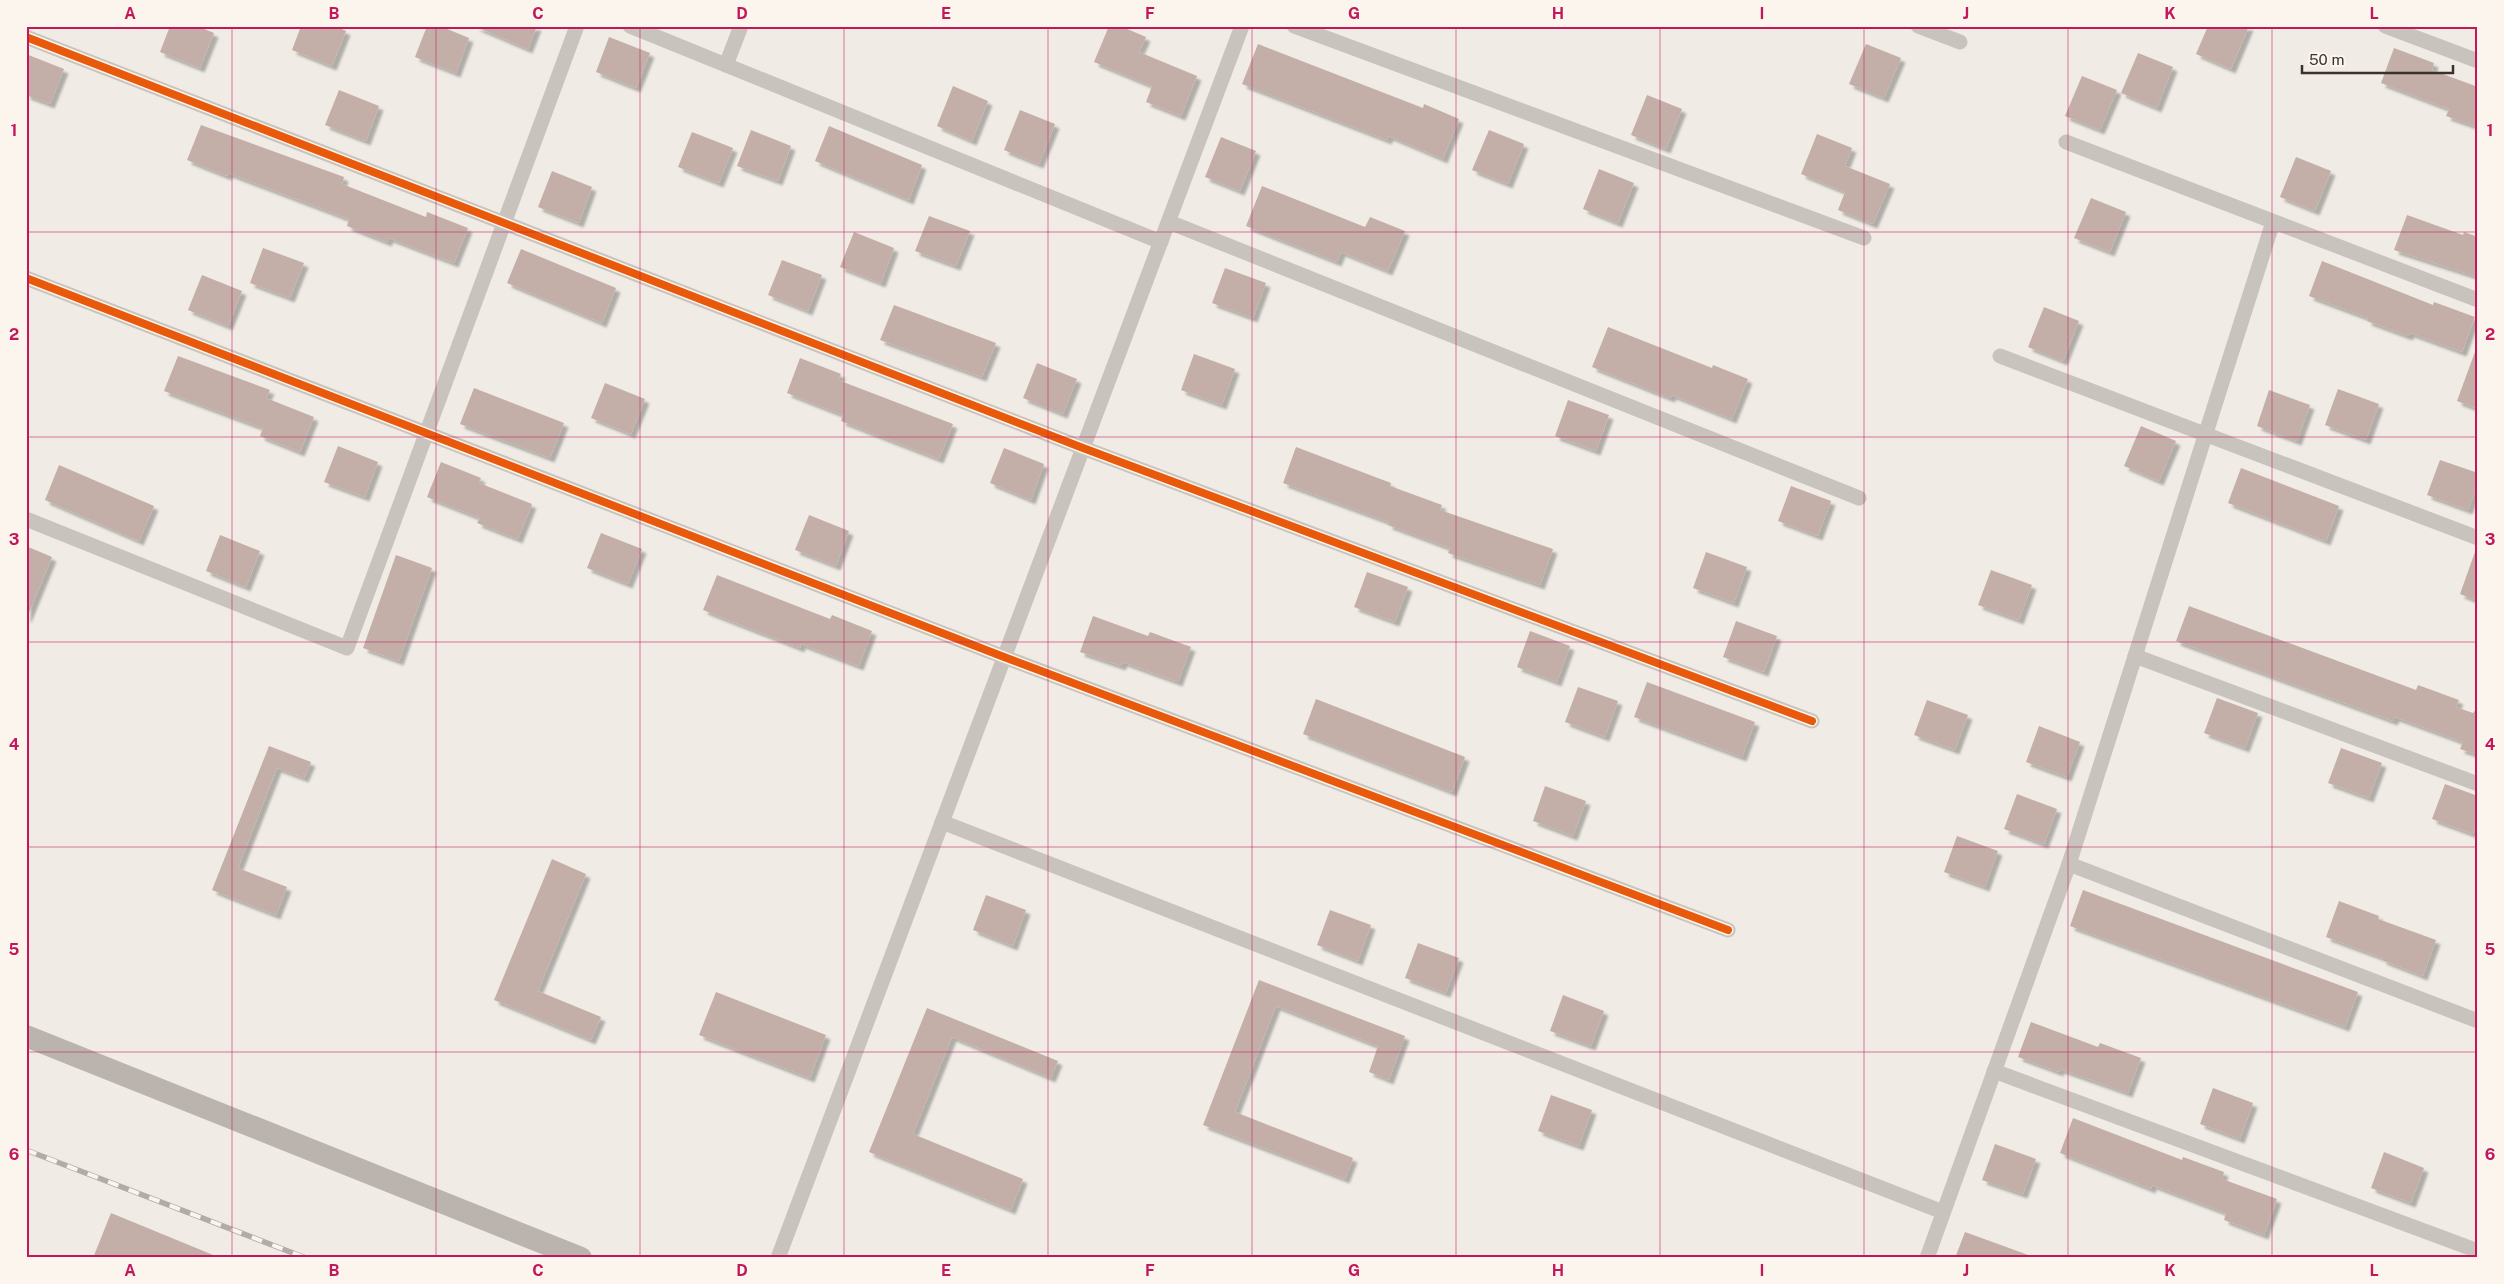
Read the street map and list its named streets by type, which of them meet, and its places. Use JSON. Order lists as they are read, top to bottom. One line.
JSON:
{"scale_bar":"50 m","grid":{"columns":["A","B","C","D","E","F","G","H","I","J","K","L"],"rows":["1","2","3","4","5","6"]}}
